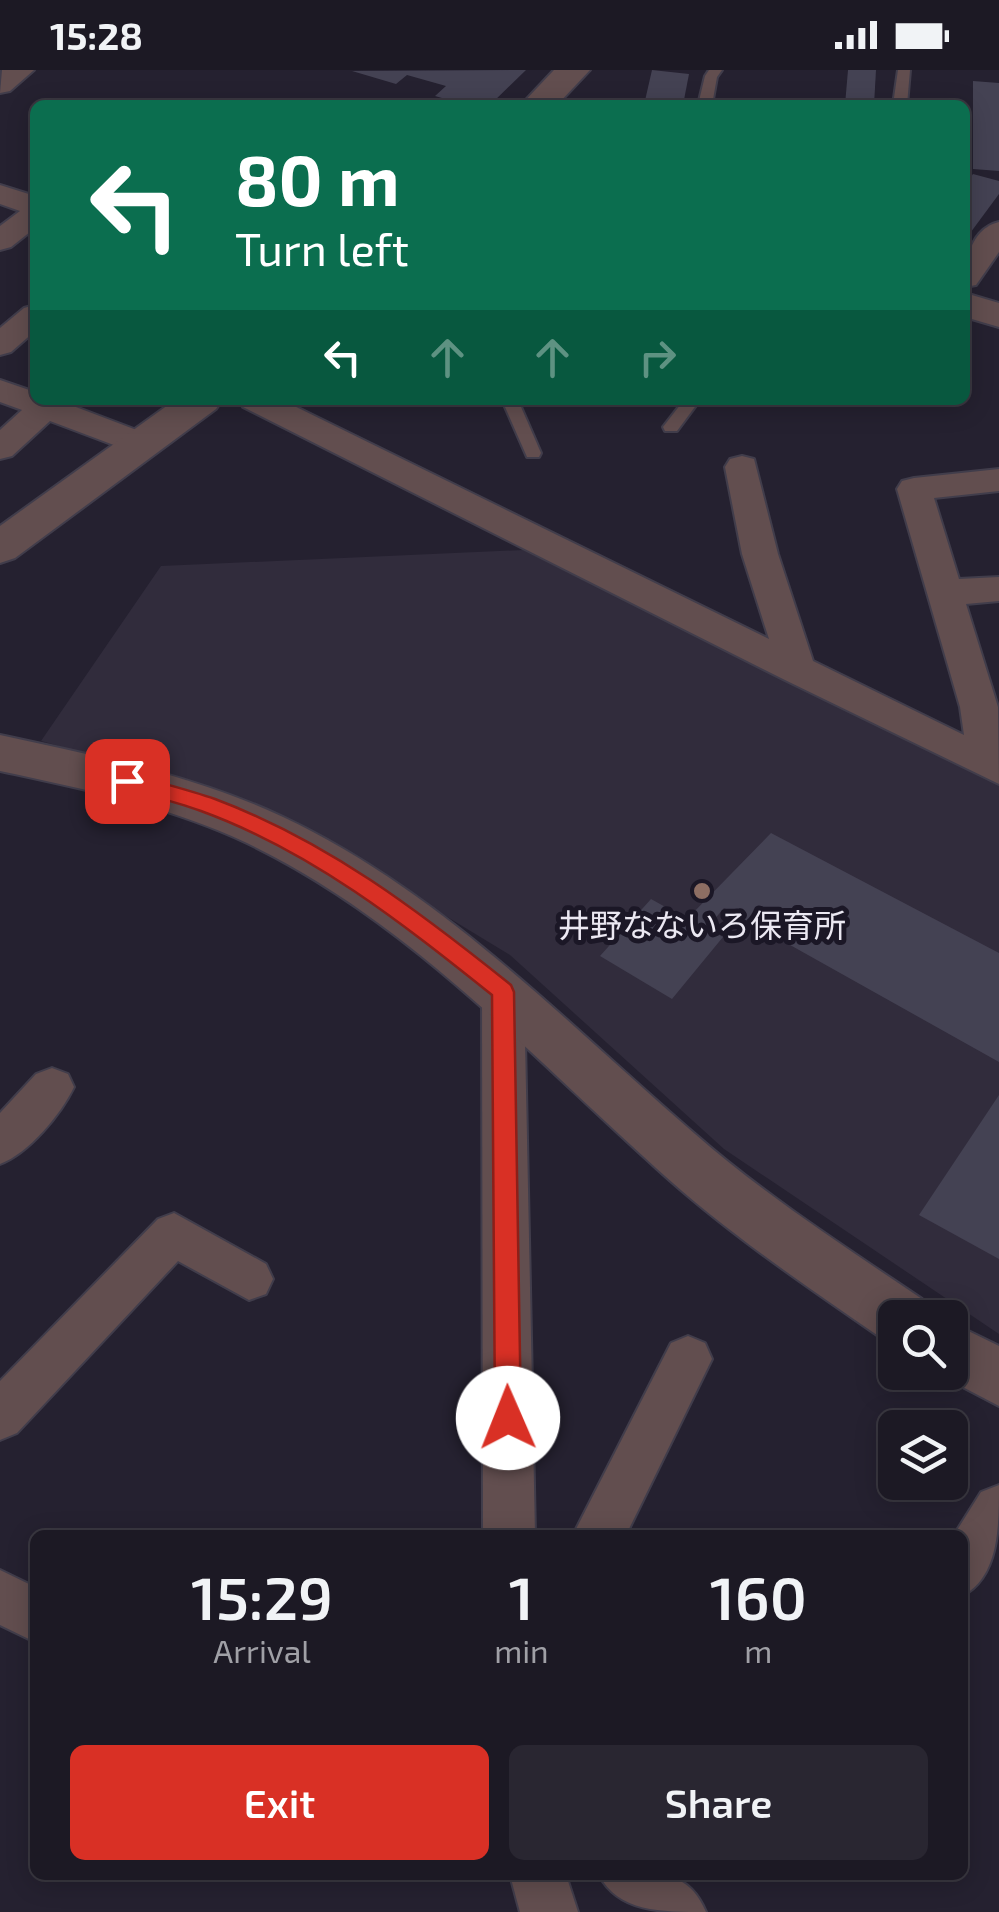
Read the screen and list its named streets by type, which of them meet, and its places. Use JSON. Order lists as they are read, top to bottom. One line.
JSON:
{"places":["井野なないろ保育所"],"page":{"status":"15:28","turn":["80 m","Turn left"],"eta":["15:29","Arrival","1","min","160","m"],"buttons":["Exit","Share"]}}
